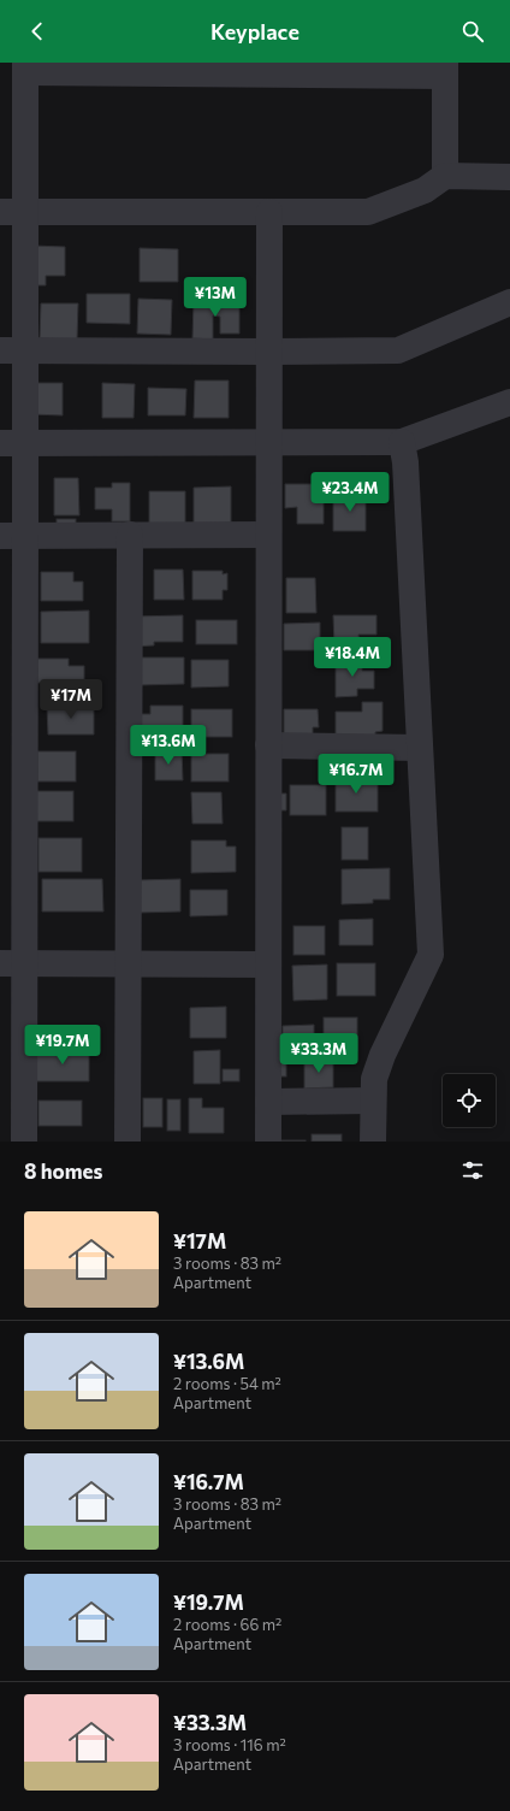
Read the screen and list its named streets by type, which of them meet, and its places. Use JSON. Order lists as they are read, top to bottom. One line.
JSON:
{"page":{"header":"Keyplace","price":["¥13M","¥23.4M","¥18.4M","¥17M","¥13.6M","¥16.7M","¥19.7M","¥33.3M"],"heading":"8 homes","list":[{"name":"¥17M","note":"3 rooms · 83 m² · Apartment"},{"name":"¥13.6M","note":"2 rooms · 54 m² · Apartment"},{"name":"¥16.7M","note":"3 rooms · 83 m² · Apartment"},{"name":"¥19.7M","note":"2 rooms · 66 m² · Apartment"},{"name":"¥33.3M","note":"3 rooms · 116 m² · Apartment"}]}}
